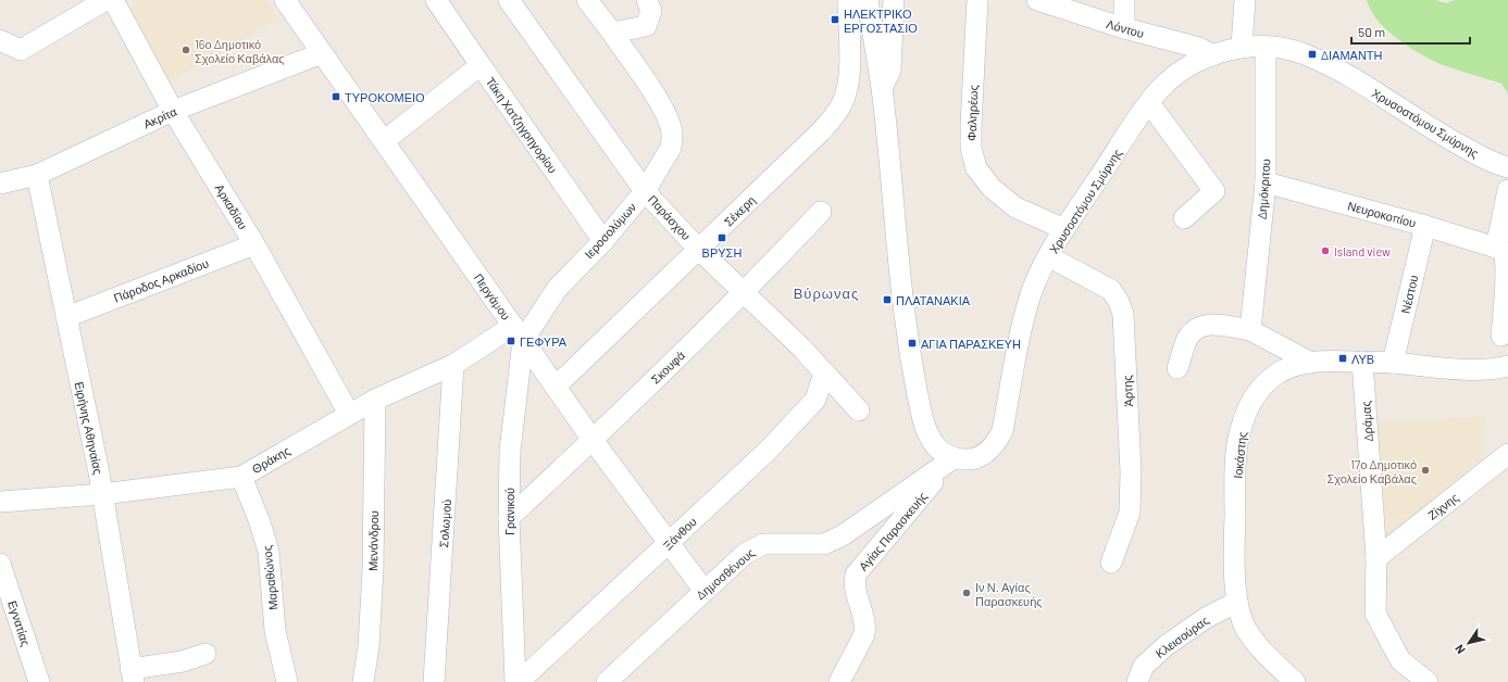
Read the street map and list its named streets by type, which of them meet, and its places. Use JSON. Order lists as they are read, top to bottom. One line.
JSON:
{"streets":{"street":["Λόντου","Φαληρέως","Ακρίτα","Χρυσοστόμου Σμύρνης","Τάκη Χατζηγρηγορίου","Δημόκριτου","Αρκαδίου","Σέκερη","Νευροκοπίου","Παράσχου","Ιεροσολύμων","Πάροδος Αρκαδίου","Νέστου","Περγάμου","Σκουφά","Άρτης","Δράμας","Ειρήνης Αθηναίας","Ιοκάστης","Θράκης","Ζίχνης","Γρανικού","Σολωμού","Αγίας Παρασκευής","Ξάνθου","Μενάνδρου","Δημοσθένους","Μαραθώνος","Εγνατίας","Κλεισούρας"]},"crossings":[["Λόντου","Χρυσοστόμου Σμύρνης"],["Φαληρέως","Χρυσοστόμου Σμύρνης"],["Ακρίτα","Αρκαδίου"],["Ακρίτα","Περγάμου"],["Ακρίτα","Ειρήνης Αθηναίας"],["Χρυσοστόμου Σμύρνης","Δημόκριτου"],["Χρυσοστόμου Σμύρνης","Άρτης"],["Χρυσοστόμου Σμύρνης","Αγίας Παρασκευής"],["Χρυσοστόμου Σμύρνης","Δημοσθένους"],["Τάκη Χατζηγρηγορίου","Ιεροσολύμων"],["Τάκη Χατζηγρηγορίου","Περγάμου"],["Δημόκριτου","Νευροκοπίου"],["Αρκαδίου","Πάροδος Αρκαδίου"],["Αρκαδίου","Θράκης"],["Σέκερη","Παράσχου"],["Σέκερη","Περγάμου"],["Νευροκοπίου","Νέστου"],["Παράσχου","Ιεροσολύμων"],["Παράσχου","Σκουφά"],["Παράσχου","Ξάνθου"],["Ιεροσολύμων","Περγάμου"],["Ιεροσολύμων","Θράκης"],["Ιεροσολύμων","Γρανικού"],["Πάροδος Αρκαδίου","Ειρήνης Αθηναίας"],["Νέστου","Ιοκάστης"],["Περγάμου","Σκουφά"],["Περγάμου","Θράκης"],["Περγάμου","Γρανικού"],["Περγάμου","Ξάνθου"],["Περγάμου","Δημοσθένους"],["Σκουφά","Γρανικού"],["Δράμας","Ιοκάστης"],["Δράμας","Ζίχνης"],["Ειρήνης Αθηναίας","Θράκης"],["Ιοκάστης","Κλεισούρας"],["Θράκης","Γρανικού"],["Θράκης","Σολωμού"],["Θράκης","Μενάνδρου"],["Θράκης","Μαραθώνος"],["Αγίας Παρασκευής","Δημοσθένους"]],"districts":["Βύρωνας"],"places":{"transit":["ΗΛΕΚΤΡΙΚΟ ΕΡΓΟΣΤΑΣΙΟ","ΔΙΑΜΑΝΤΗ","ΤΥΡΟΚΟΜΕΙΟ","ΒΡΥΣΗ","ΠΛΑΤΑΝΑΚΙΑ","ΓΕΦΥΡΑ","ΑΓΙΑ ΠΑΡΑΣΚΕΥΗ","ΛΥΒ"],"other":["16ο Δημοτικό Σχολείο Καβάλας","Island view","17ο Δημοτικό Σχολείο Καβάλας","Ιν Ν. Αγίας Παρασκευής"]},"scale_bar":"50 m","north":"bottom left"}
